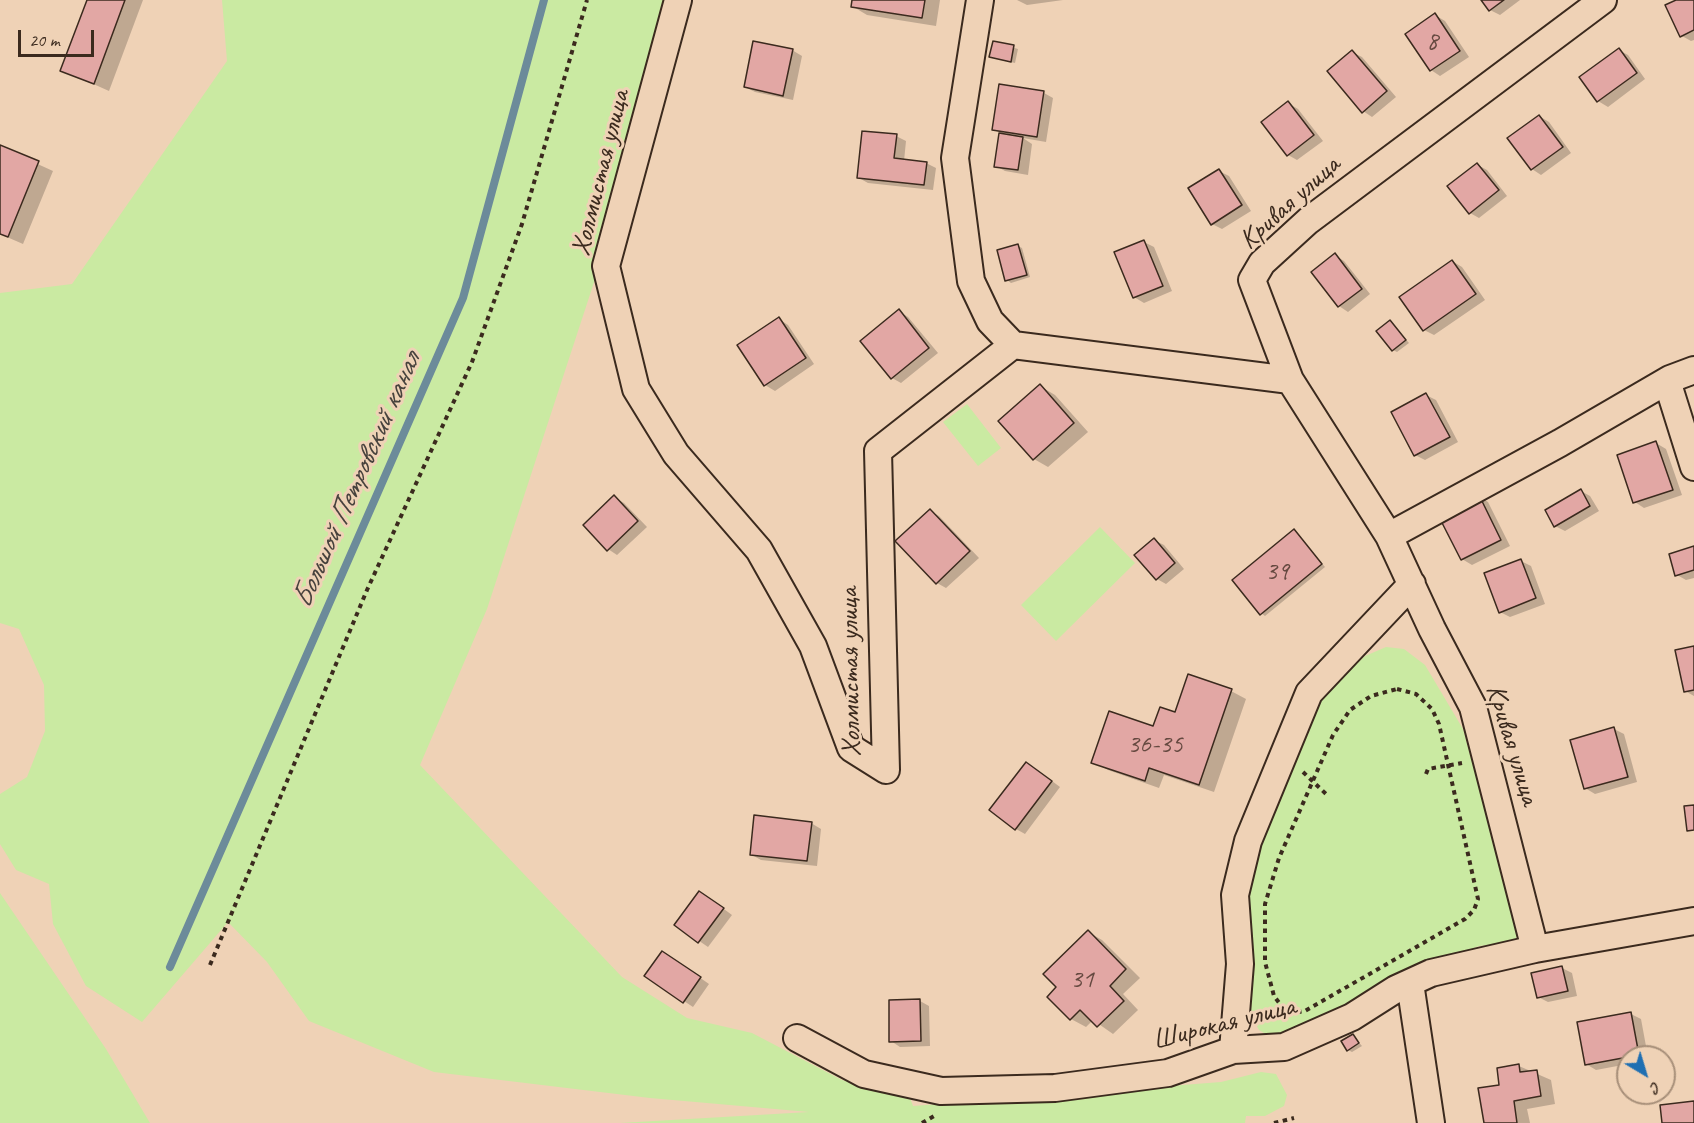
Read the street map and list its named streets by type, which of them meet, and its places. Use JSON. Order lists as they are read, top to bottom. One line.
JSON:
{"streets":{"street":["Холмистая улица","Кривая улица","Широкая улица"]},"crossings":[["Кривая улица","Широкая улица"]],"water":["Большой Петровский канал"],"house_numbers":["8","39","36-35","31"],"scale_bar":"20 m","north":"bottom right"}
